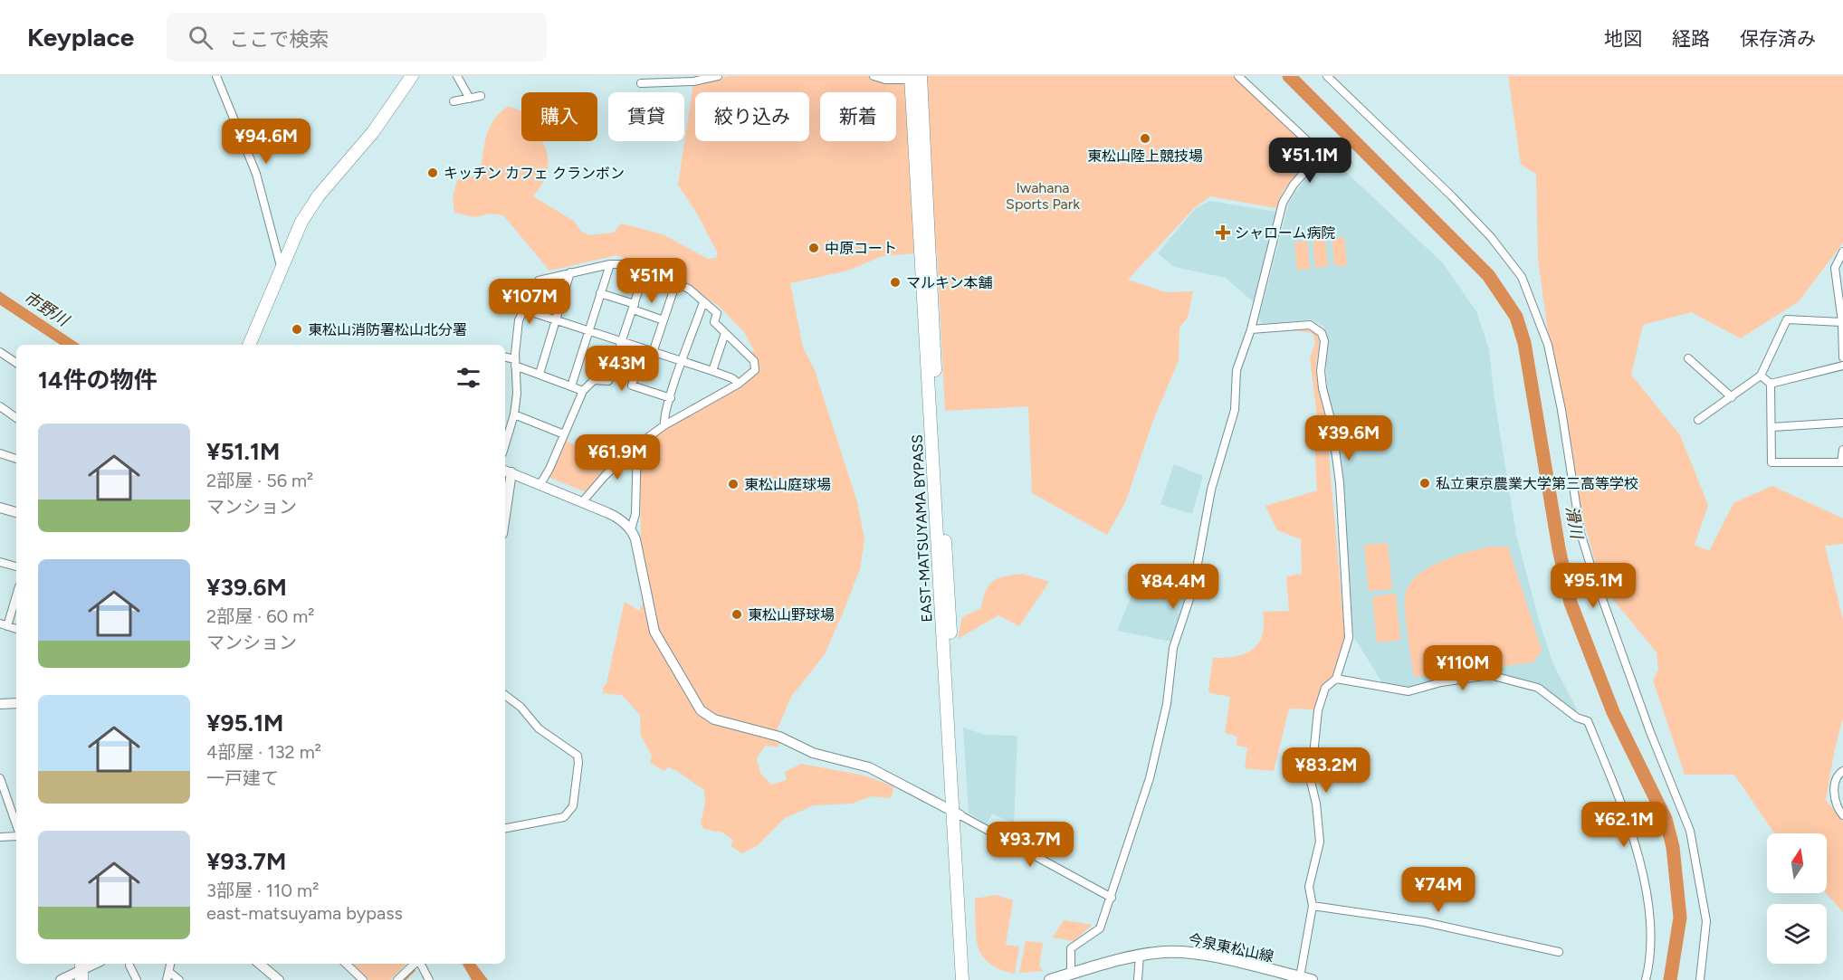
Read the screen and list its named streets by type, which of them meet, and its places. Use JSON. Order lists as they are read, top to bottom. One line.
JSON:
{"streets":{"main road":["EAST-MATSUYAMA BYPASS","今泉東松山線"]},"water":["市野川","滑川"],"parks":["Iwahana Sports Park"],"places":{"other":["東松山陸上競技場","キッチン カフェ クランボン","中原コート","マルキン本舗","東松山消防署松山北分署","私立東京農業大学第三高等学校","東松山庭球場","東松山野球場"],"health":["シャローム病院"]},"north":"top","page":{"header":"Keyplace","search":"ここで検索","nav":["地図","経路","保存済み"],"chip":["購入","賃貸","絞り込み","新着"],"price":["¥94.6M","¥51.1M","¥51M","¥107M","¥43M","¥39.6M","¥61.9M","¥95.1M","¥84.4M","¥110M","¥83.2M","¥62.1M","¥93.7M","¥74M"],"heading":"14件の物件","list":[{"name":"¥51.1M","note":"2部屋 · 56 m² · マンション"},{"name":"¥39.6M","note":"2部屋 · 60 m² · マンション"},{"name":"¥95.1M","note":"4部屋 · 132 m² · 一戸建て"},{"name":"¥93.7M","note":"3部屋 · 110 m² · east-matsuyama bypass"}]}}
